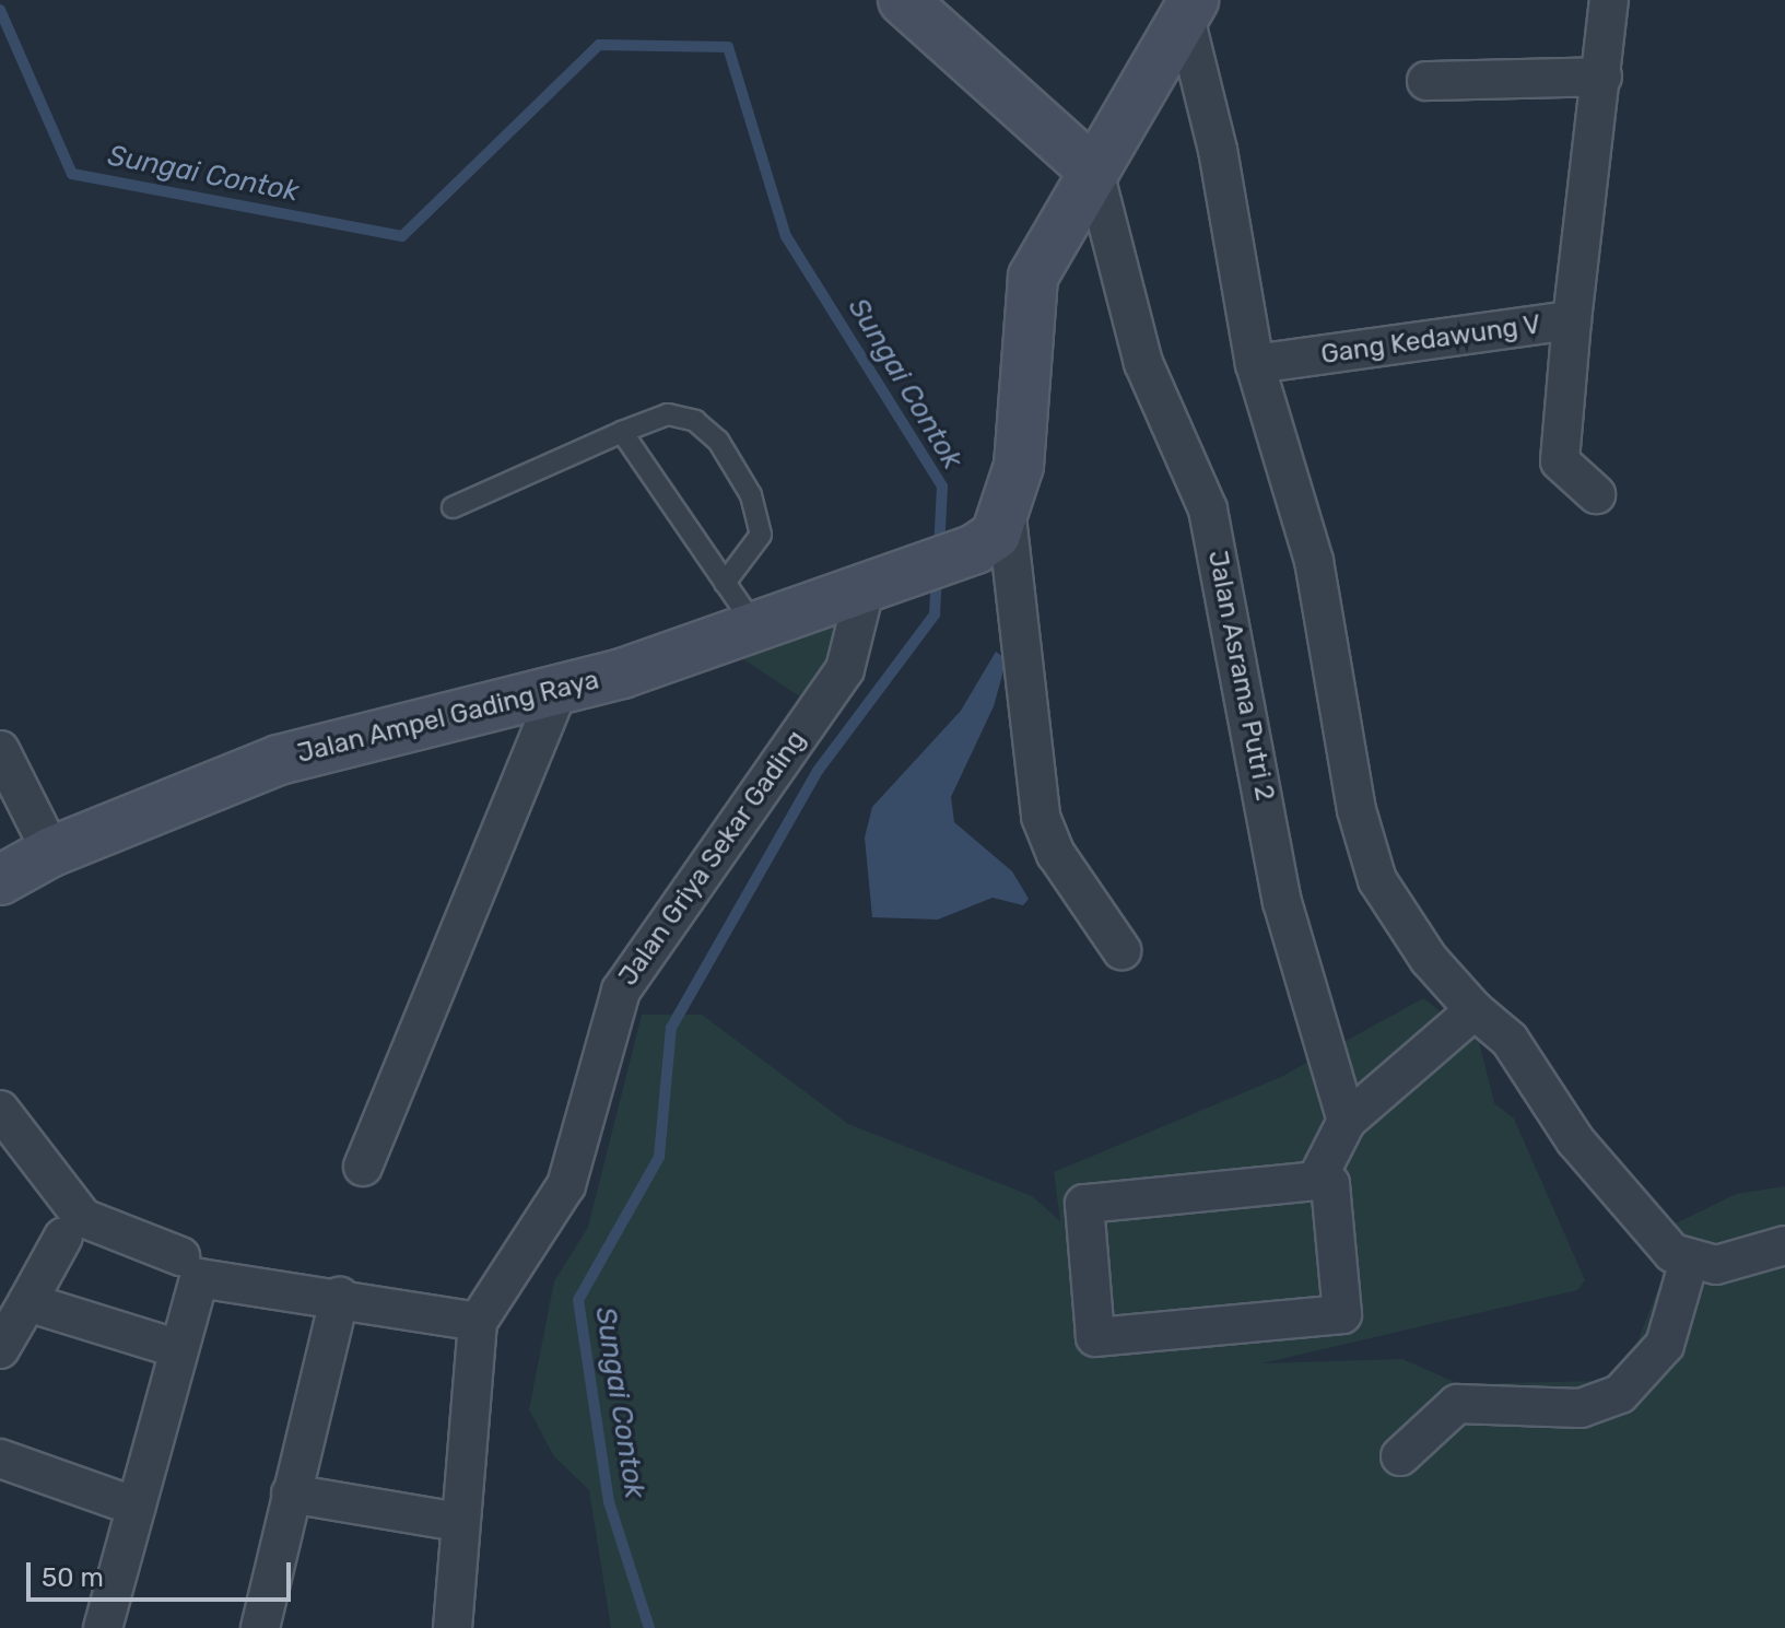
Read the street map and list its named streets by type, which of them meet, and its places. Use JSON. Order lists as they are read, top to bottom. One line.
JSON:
{"streets":{"main road":["Jalan Ampel Gading Raya"],"street":["Gang Kedawung V","Jalan Asrama Putri 2","Jalan Griya Sekar Gading"]},"crossings":[["Jalan Ampel Gading Raya","Jalan Griya Sekar Gading"]],"water":["Sungai Contok"],"scale_bar":"50 m"}
